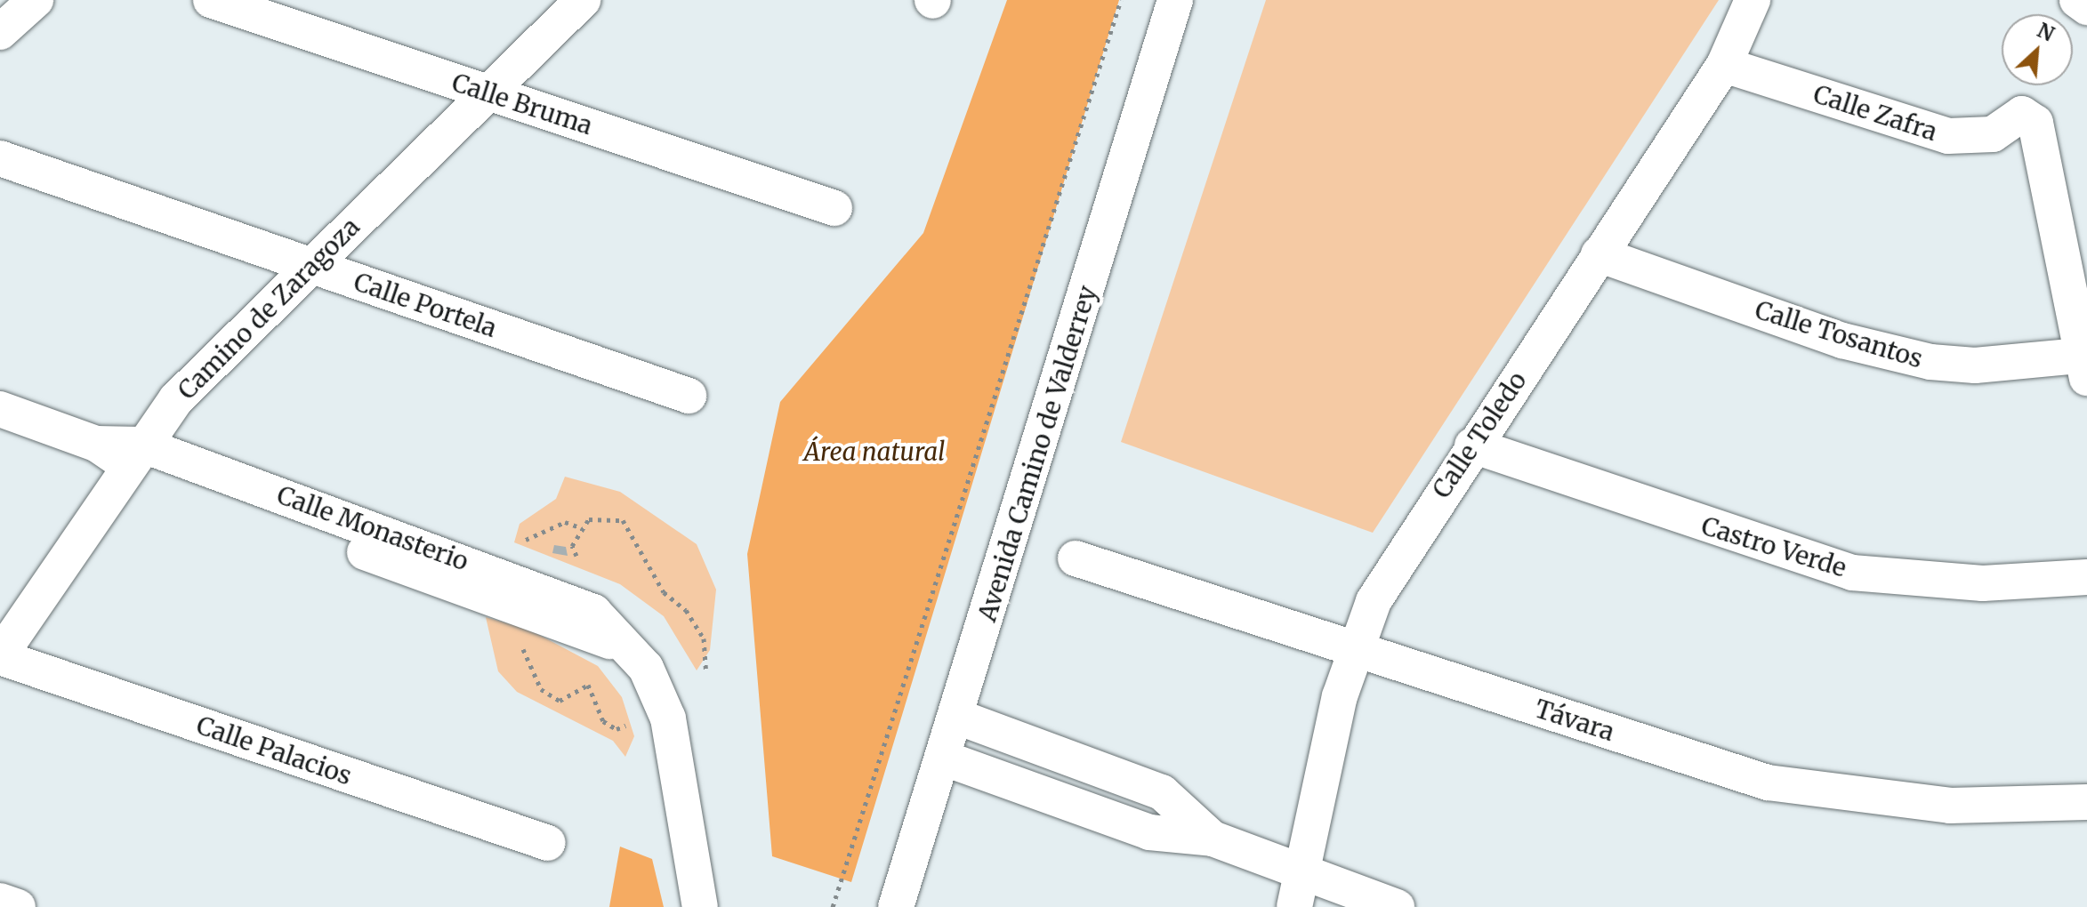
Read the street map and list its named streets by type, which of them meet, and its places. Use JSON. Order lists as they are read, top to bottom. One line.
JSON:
{"streets":{"street":["Calle Bruma","Calle Zafra","Calle Portela","Camino de Zaragoza","Calle Tosantos","Calle Toledo","Avenida Camino de Valderrey","Calle Monasterio","Castro Verde","Távara","Calle Palacios"]},"crossings":[["Calle Bruma","Camino de Zaragoza"],["Calle Zafra","Calle Tosantos"],["Calle Zafra","Calle Toledo"],["Calle Portela","Camino de Zaragoza"],["Camino de Zaragoza","Calle Monasterio"],["Camino de Zaragoza","Calle Palacios"],["Calle Tosantos","Calle Toledo"],["Calle Toledo","Castro Verde"],["Calle Toledo","Távara"]],"parks":["Área natural"],"north":"top right"}
